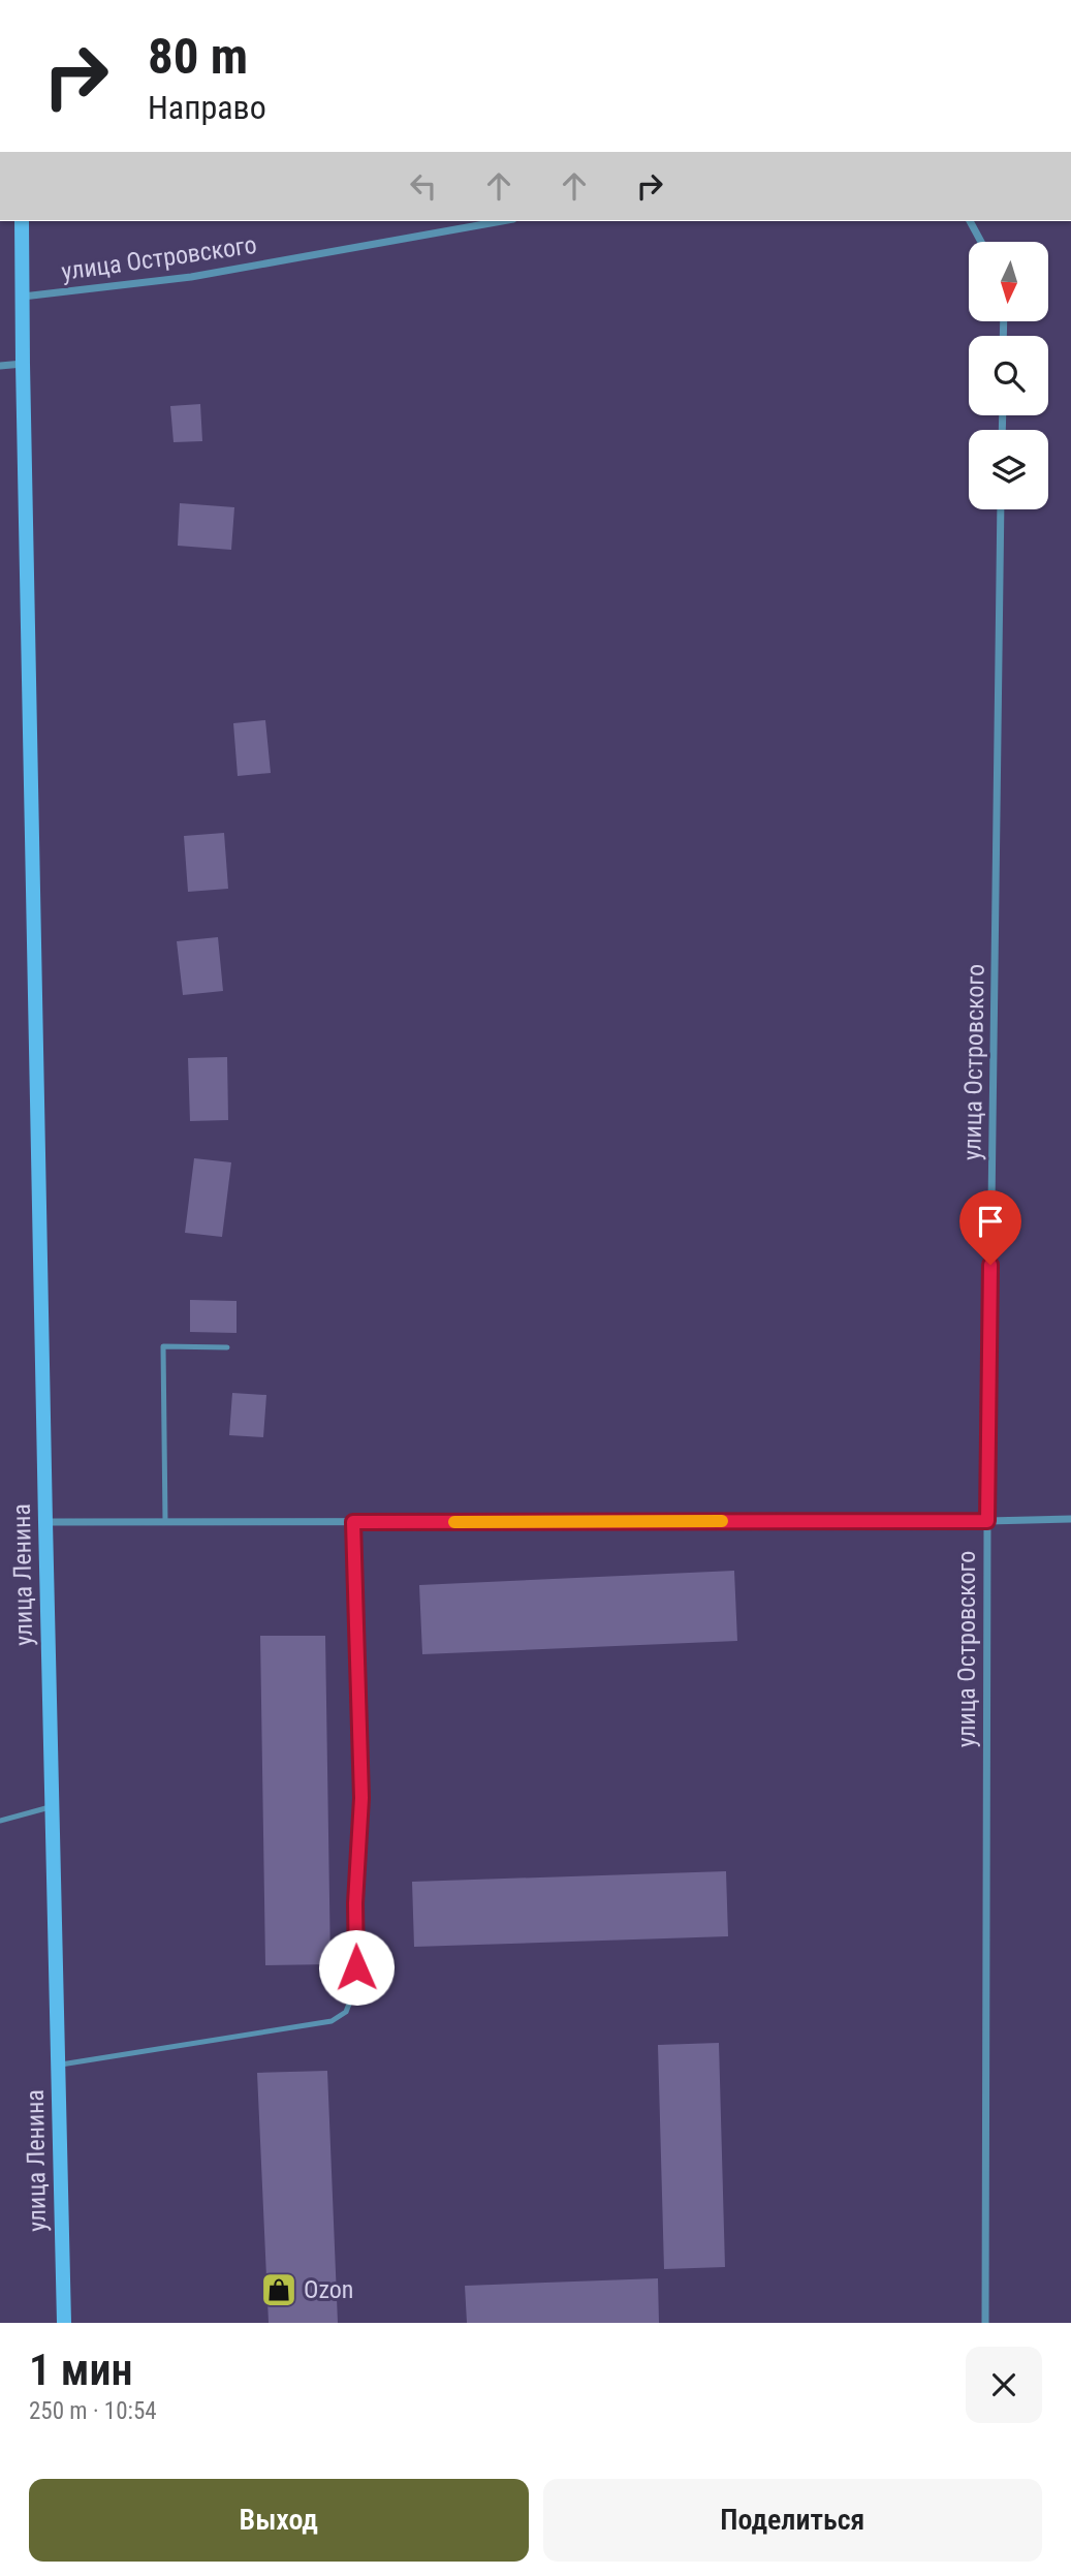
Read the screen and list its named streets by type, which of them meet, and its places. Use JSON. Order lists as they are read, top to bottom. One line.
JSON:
{"streets":{"main road":["улица Ленина"],"street":["улица Островского"]},"crossings":[["улица Островского","улица Ленина"]],"places":{"shop":["Ozon"]},"north":"bottom","page":{"turn":["80 m","Направо"],"heading":["1 мин","250 m · 10:54"],"buttons":["Выход","Поделиться"]}}
